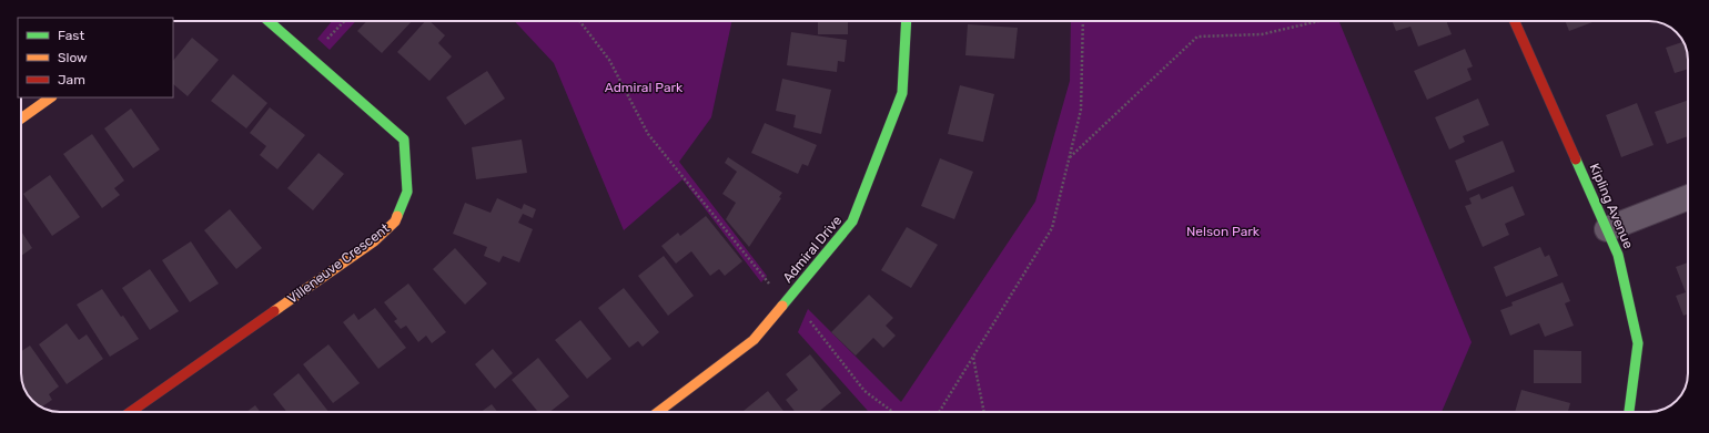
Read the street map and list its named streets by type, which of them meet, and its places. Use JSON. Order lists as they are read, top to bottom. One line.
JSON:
{"streets":{"street":["Kipling Avenue","Admiral Drive","Villeneuve Crescent"]},"parks":["Admiral Park","Nelson Park"],"legend":["Fast","Slow","Jam"]}
